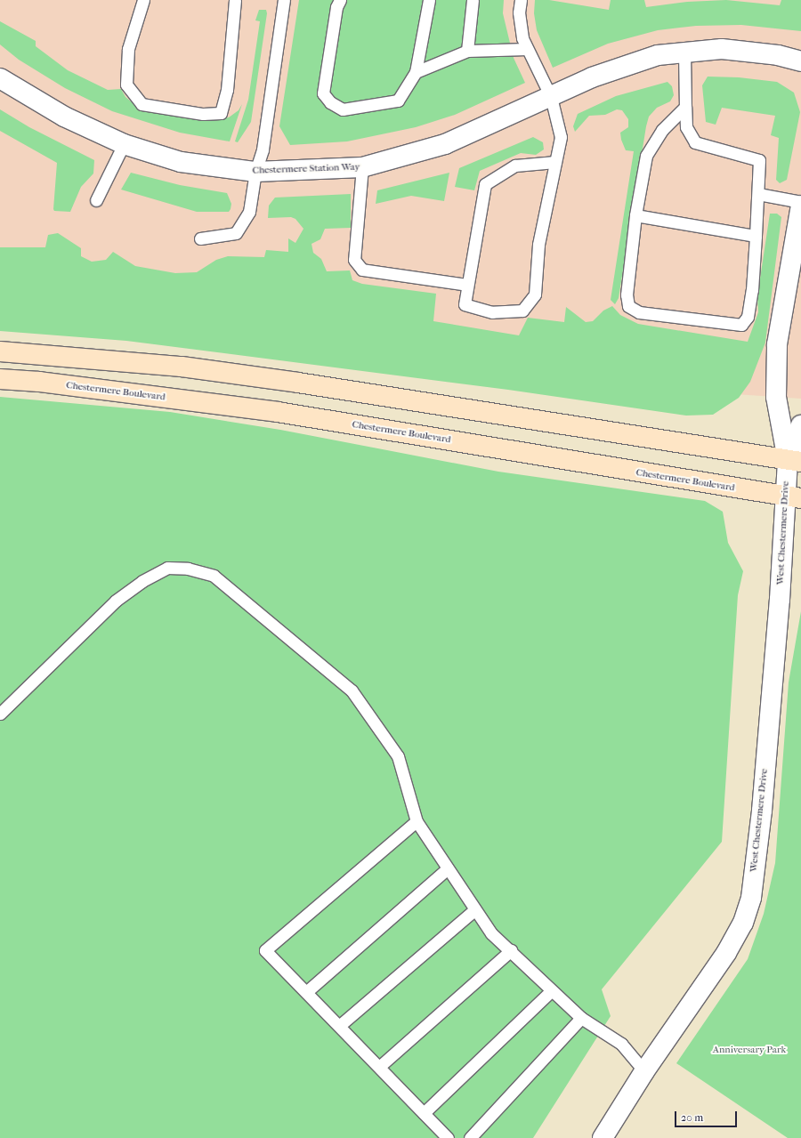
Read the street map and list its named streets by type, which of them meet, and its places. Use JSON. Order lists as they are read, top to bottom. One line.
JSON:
{"streets":{"main road":["Chestermere Boulevard"],"street":["Chestermere Station Way","West Chestermere Drive"]},"crossings":[["Chestermere Boulevard","West Chestermere Drive"]],"parks":["Anniversary Park"],"scale_bar":"20 m"}
